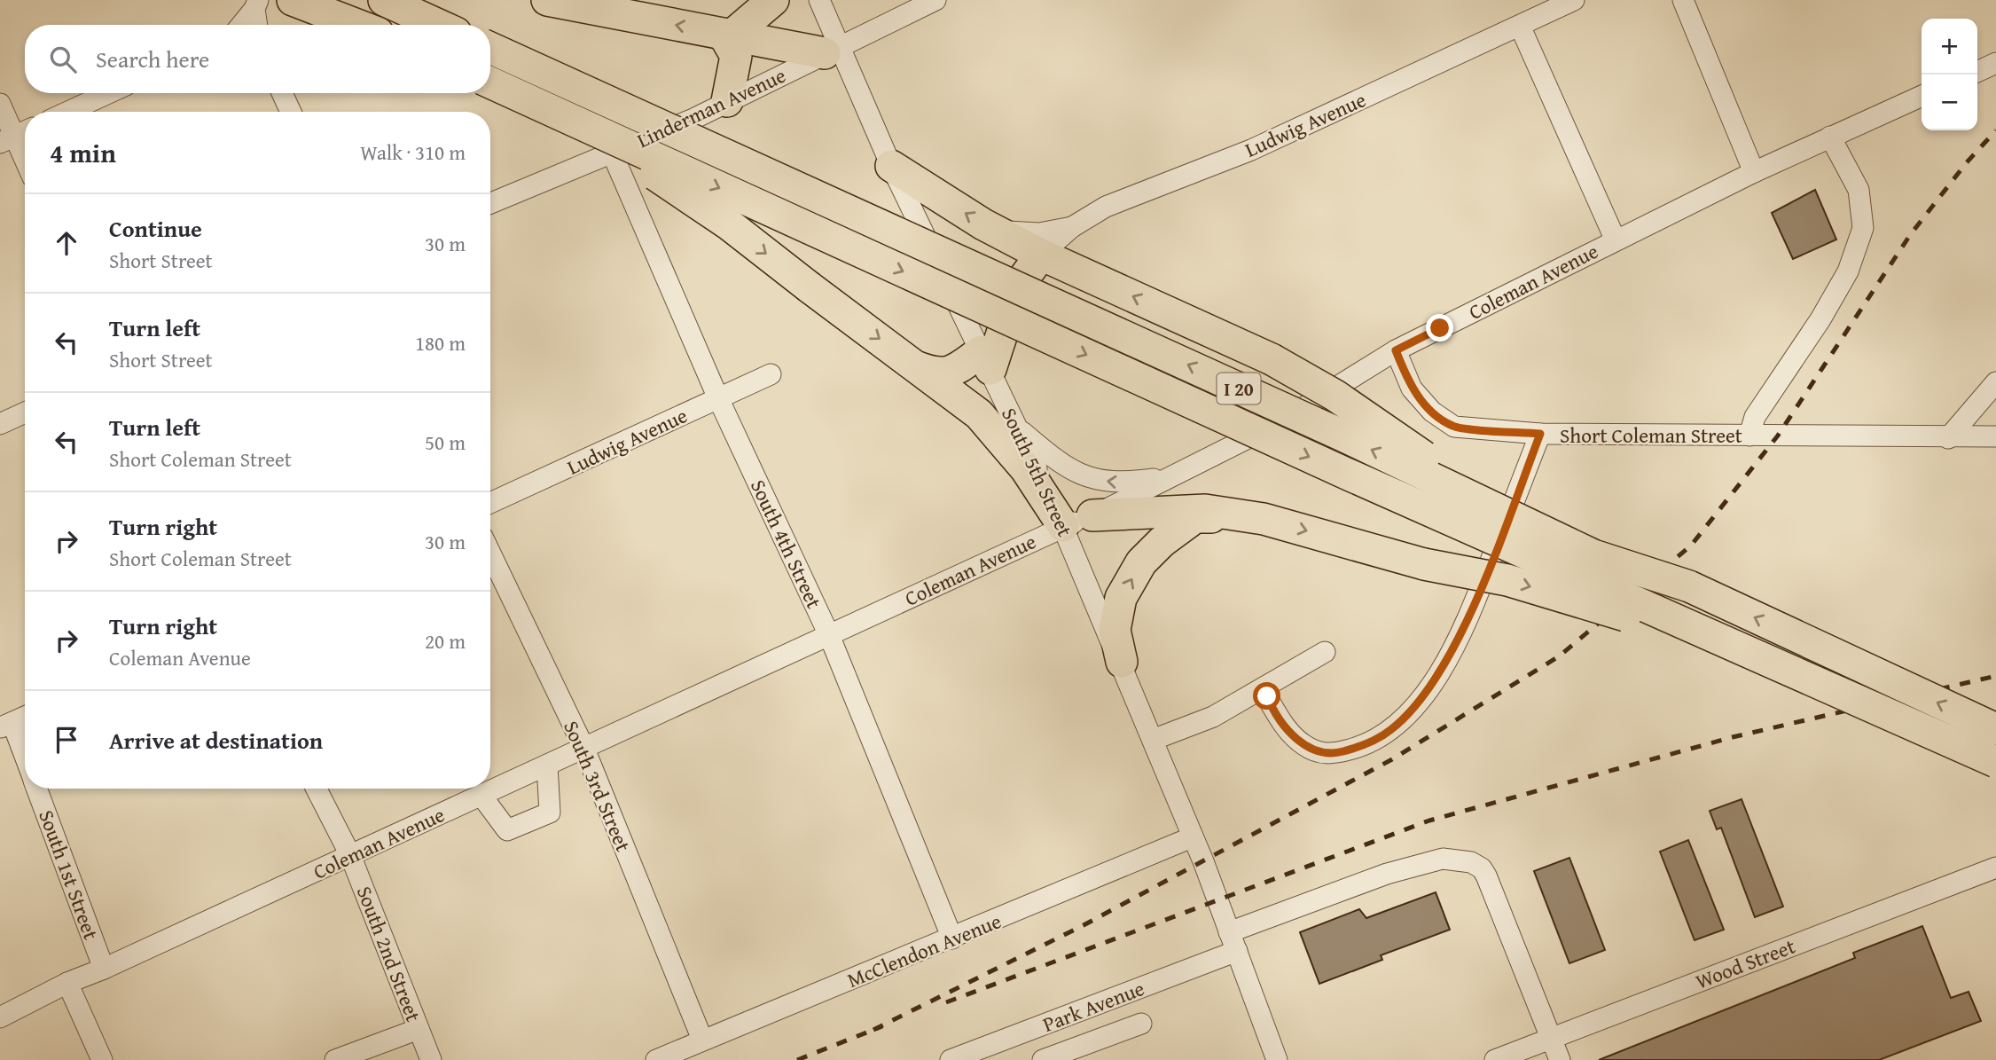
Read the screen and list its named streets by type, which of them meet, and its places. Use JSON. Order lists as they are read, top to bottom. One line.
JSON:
{"streets":{"highway":["I 20"],"street":["Linderman Avenue","Ludwig Avenue","Coleman Avenue","Short Coleman Street","South 5th Street","South 4th Street","South 3rd Street","South 1st Street","McClendon Avenue","South 2nd Street","Wood Street","Park Avenue"]},"crossings":[["Linderman Avenue","South 5th Street"],["Linderman Avenue","South 4th Street"],["Ludwig Avenue","South 4th Street"],["Coleman Avenue","Short Coleman Street"],["Coleman Avenue","South 5th Street"],["Coleman Avenue","South 4th Street"],["Coleman Avenue","South 3rd Street"],["Coleman Avenue","South 1st Street"],["Coleman Avenue","South 2nd Street"],["South 5th Street","McClendon Avenue"],["South 5th Street","Park Avenue"],["South 4th Street","McClendon Avenue"],["South 3rd Street","McClendon Avenue"],["Wood Street","Park Avenue"]],"page":{"map_buttons":["+","−"],"search":"Search here","heading":["4 min","Walk · 310 m"],"list":[["Continue","Short Street","30 m"],["Turn left","Short Street","180 m"],["Turn left","Short Coleman Street","50 m"],["Turn right","Short Coleman Street","30 m"],["Turn right","Coleman Avenue","20 m"],"Arrive at destination"]}}
